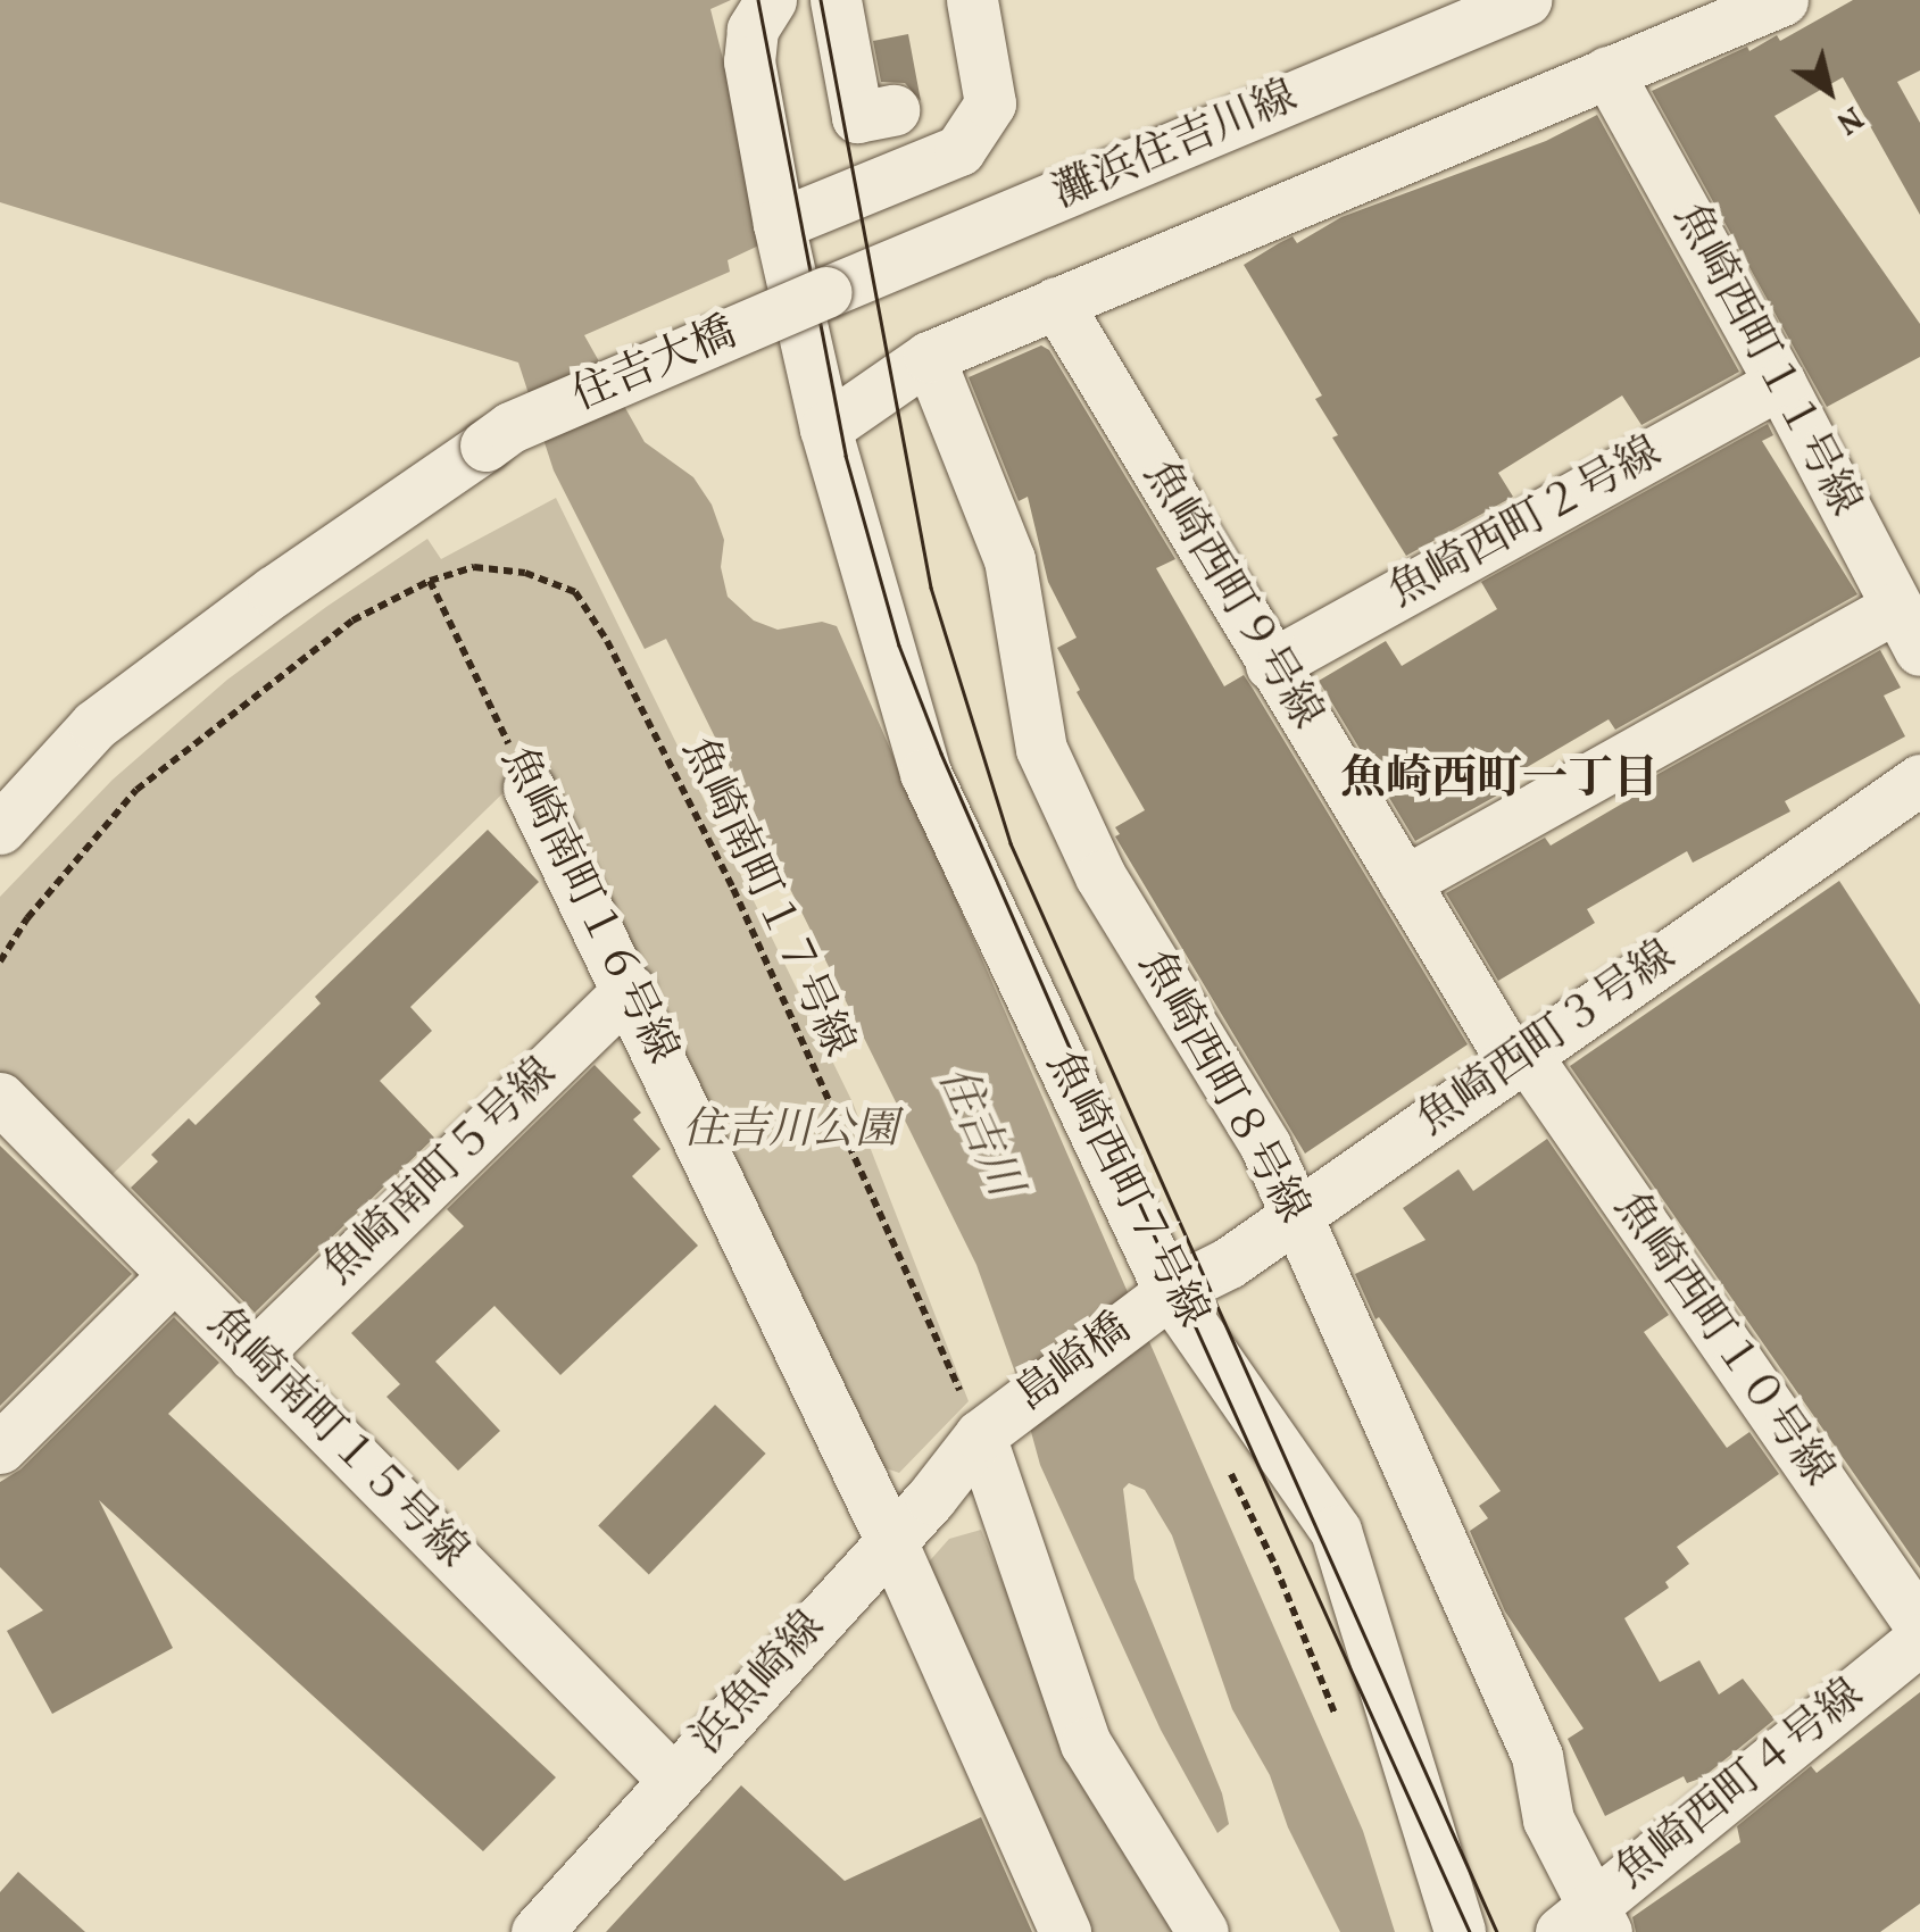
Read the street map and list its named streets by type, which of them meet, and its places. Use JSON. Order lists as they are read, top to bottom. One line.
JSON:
{"streets":{"street":["灘浜住吉川線","魚崎西町１１号線","住𠮷大橋","魚崎西町２号線","魚崎西町９号線","魚崎南町１６号線","魚崎西町３号線","魚崎西町８号線","魚崎南町５号線","魚崎西町７号線","魚崎西町１０号線","島崎橋","魚崎南町１５号線","浜魚崎線","魚崎西町４号線"],"path":["魚崎南町１７号線"]},"crossings":[["灘浜住吉川線","住𠮷大橋"],["魚崎西町１１号線","魚崎西町２号線"],["魚崎西町２号線","魚崎西町９号線"],["魚崎西町９号線","魚崎西町３号線"],["魚崎西町９号線","魚崎西町１０号線"],["魚崎南町１７号線","魚崎南町１６号線"],["魚崎南町１７号線","島崎橋"],["魚崎南町１７号線","浜魚崎線"],["魚崎南町１６号線","魚崎南町５号線"],["魚崎南町１６号線","浜魚崎線"],["魚崎西町３号線","魚崎西町８号線"],["魚崎西町３号線","魚崎西町７号線"],["魚崎西町３号線","魚崎西町１０号線"],["魚崎西町３号線","島崎橋"],["魚崎西町８号線","魚崎西町４号線"],["魚崎南町５号線","魚崎南町１５号線"],["魚崎西町７号線","島崎橋"],["島崎橋","浜魚崎線"],["魚崎南町１５号線","浜魚崎線"]],"districts":["魚崎西町一丁目"],"water":["住吉川"],"parks":["住吉川公園"],"north":"bottom right"}
